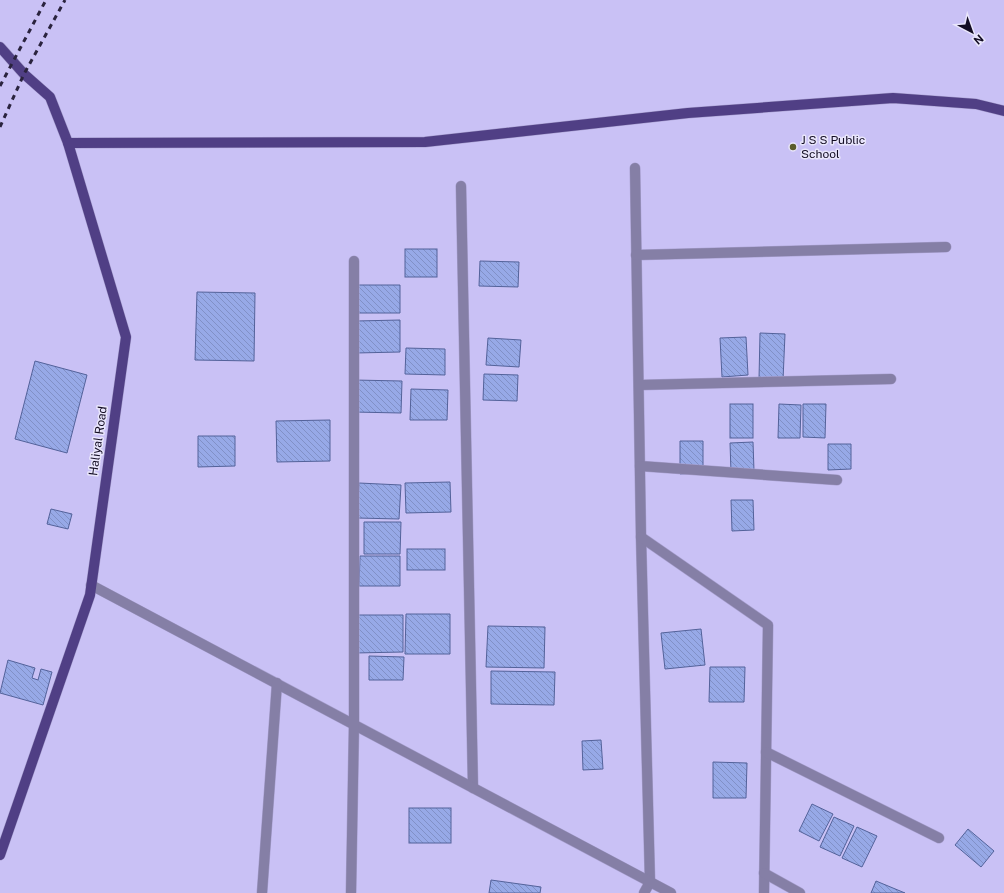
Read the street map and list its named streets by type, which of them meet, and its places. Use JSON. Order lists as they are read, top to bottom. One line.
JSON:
{"streets":{"main road":["Haliyal Road"]},"places":["J S S Public School"],"north":"bottom right"}
